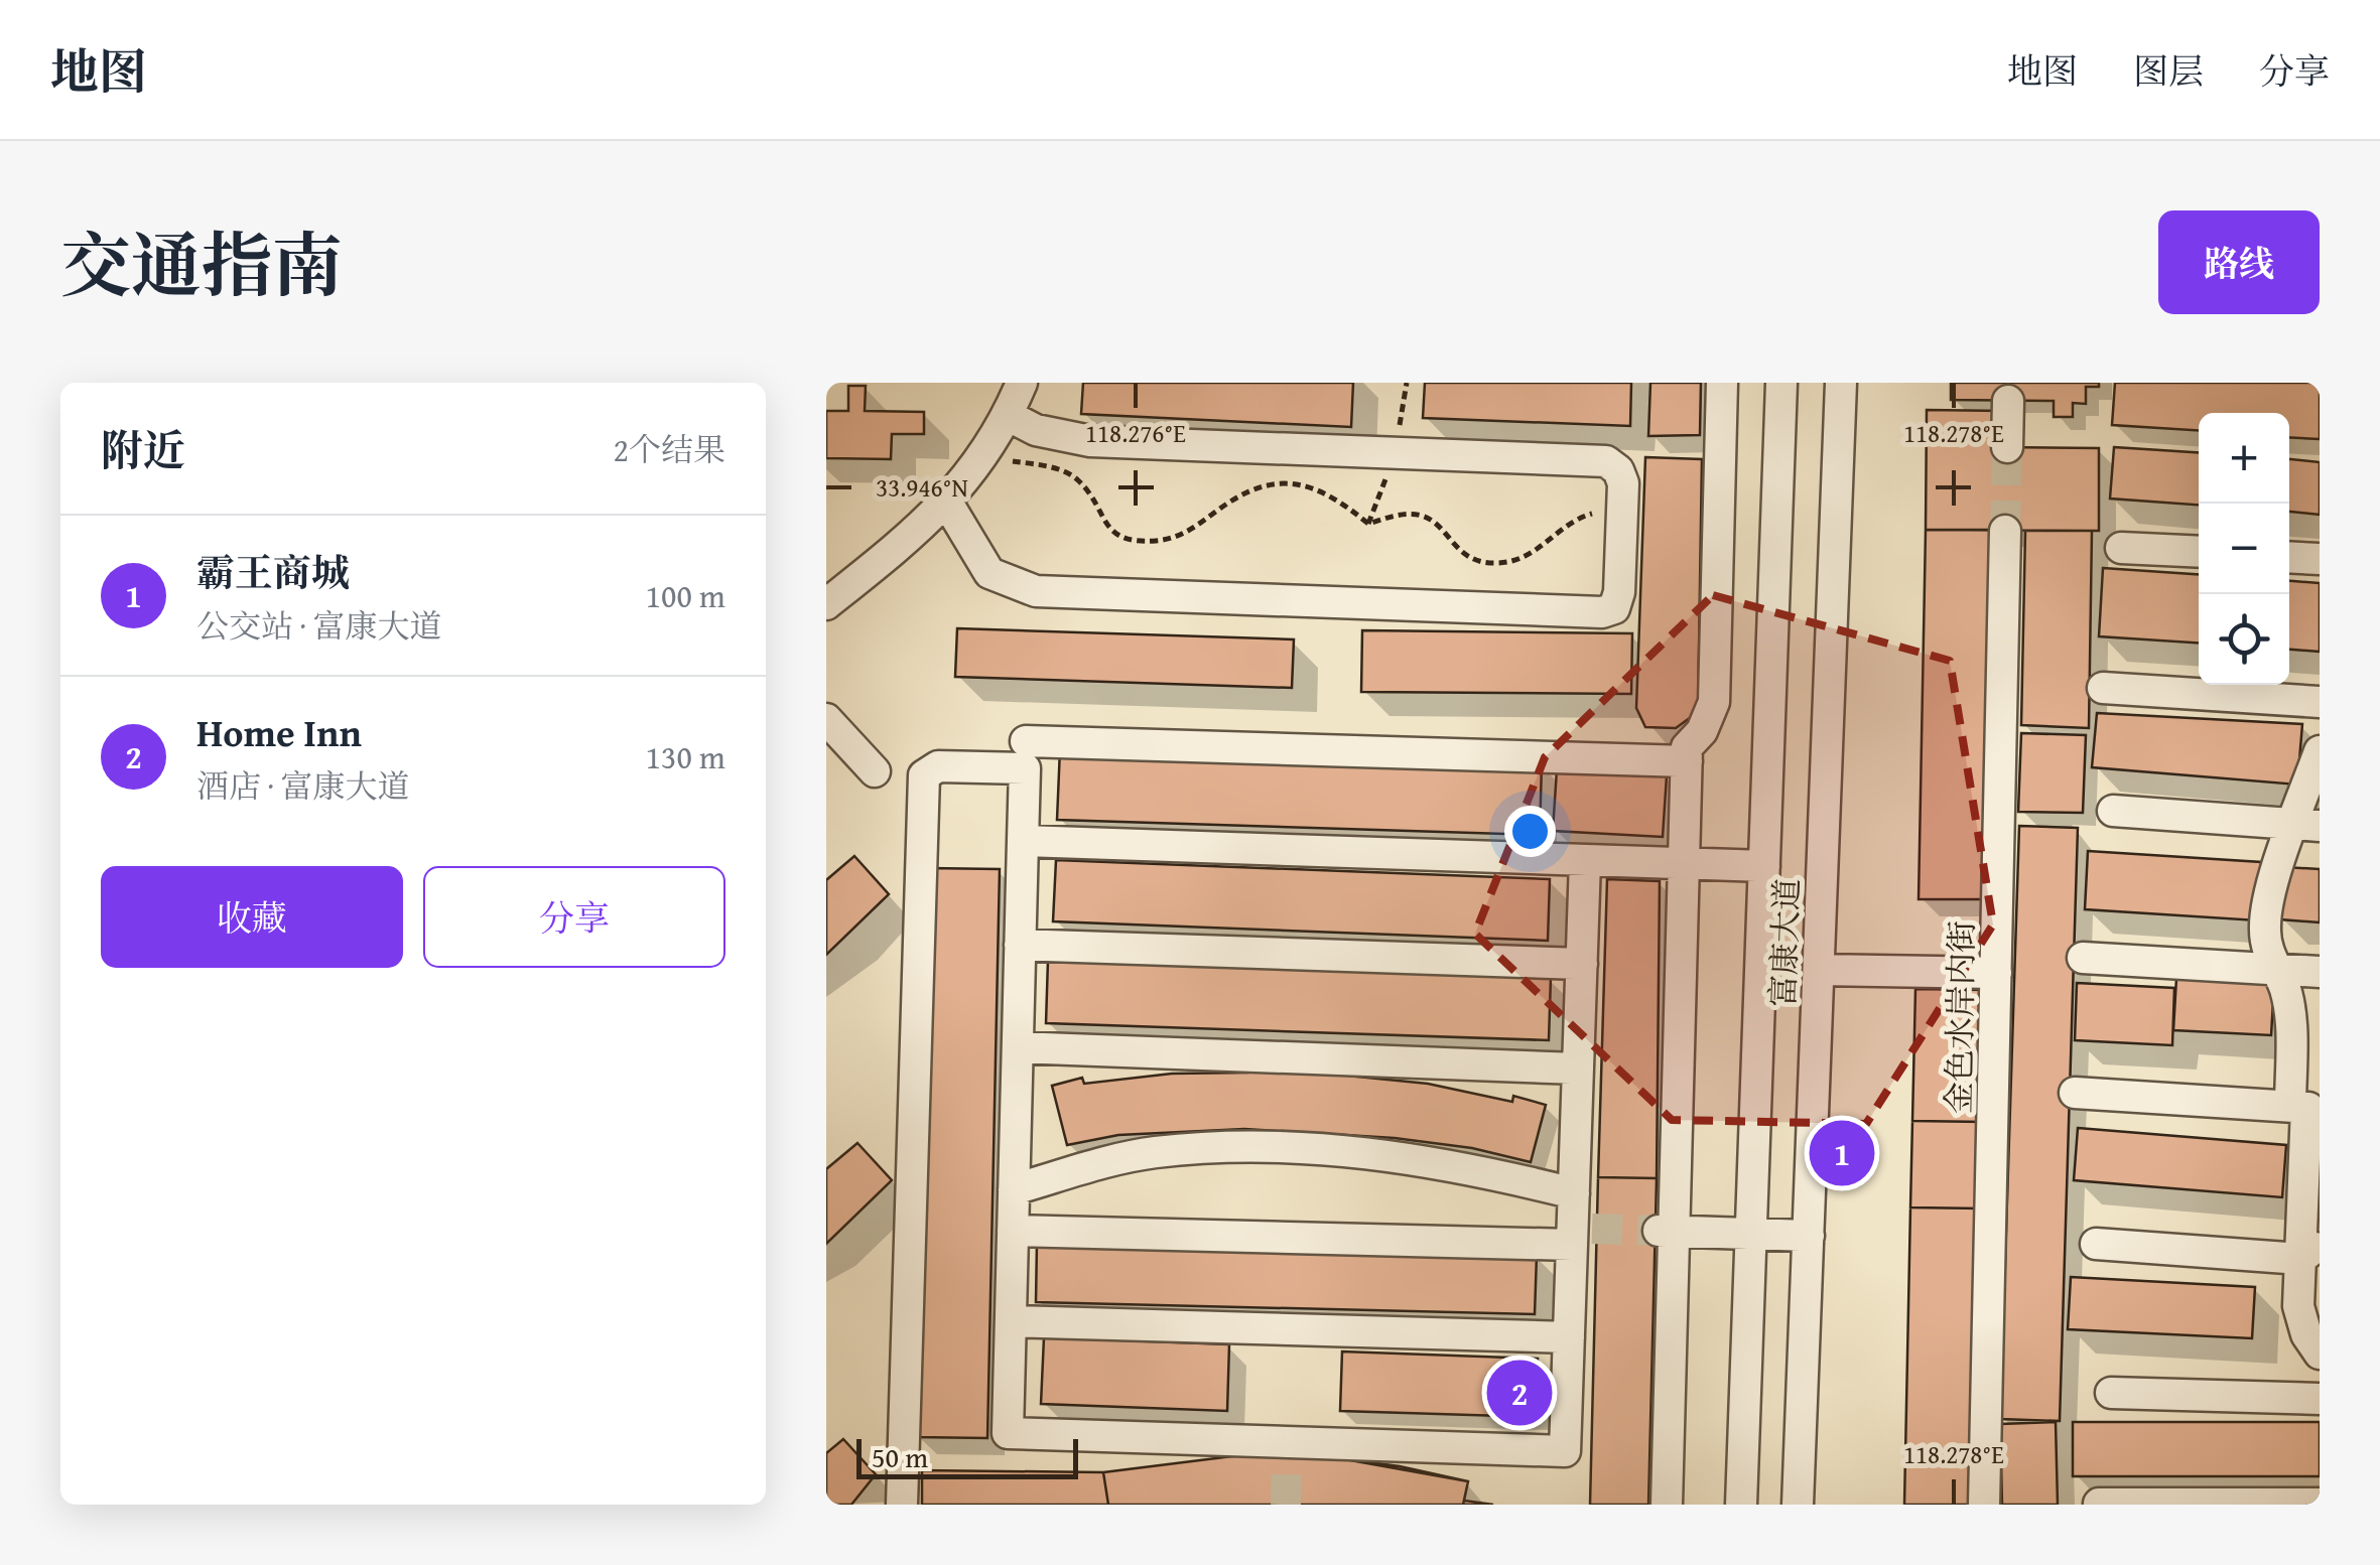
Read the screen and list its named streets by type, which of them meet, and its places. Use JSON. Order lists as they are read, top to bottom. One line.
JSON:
{"streets":{"street":["富康大道","金色水岸内街"]},"scale_bar":"50 m","page":{"header":"地图","nav":["地图","图层","分享"],"title":"交通指南","buttons":["路线",["收藏","分享"]],"heading":["附近","2个结果"],"map_buttons":["+","−"],"list":[{"mark":"1","name":"霸王商城","note":"公交站 · 富康大道","value":"100 m"},{"mark":"2","name":"Home Inn","note":"酒店 · 富康大道","value":"130 m"}],"pins":["1","2"],"scale":"50 m"},"coordinates":["118.276°E","118.278°E","33.946°N"]}
